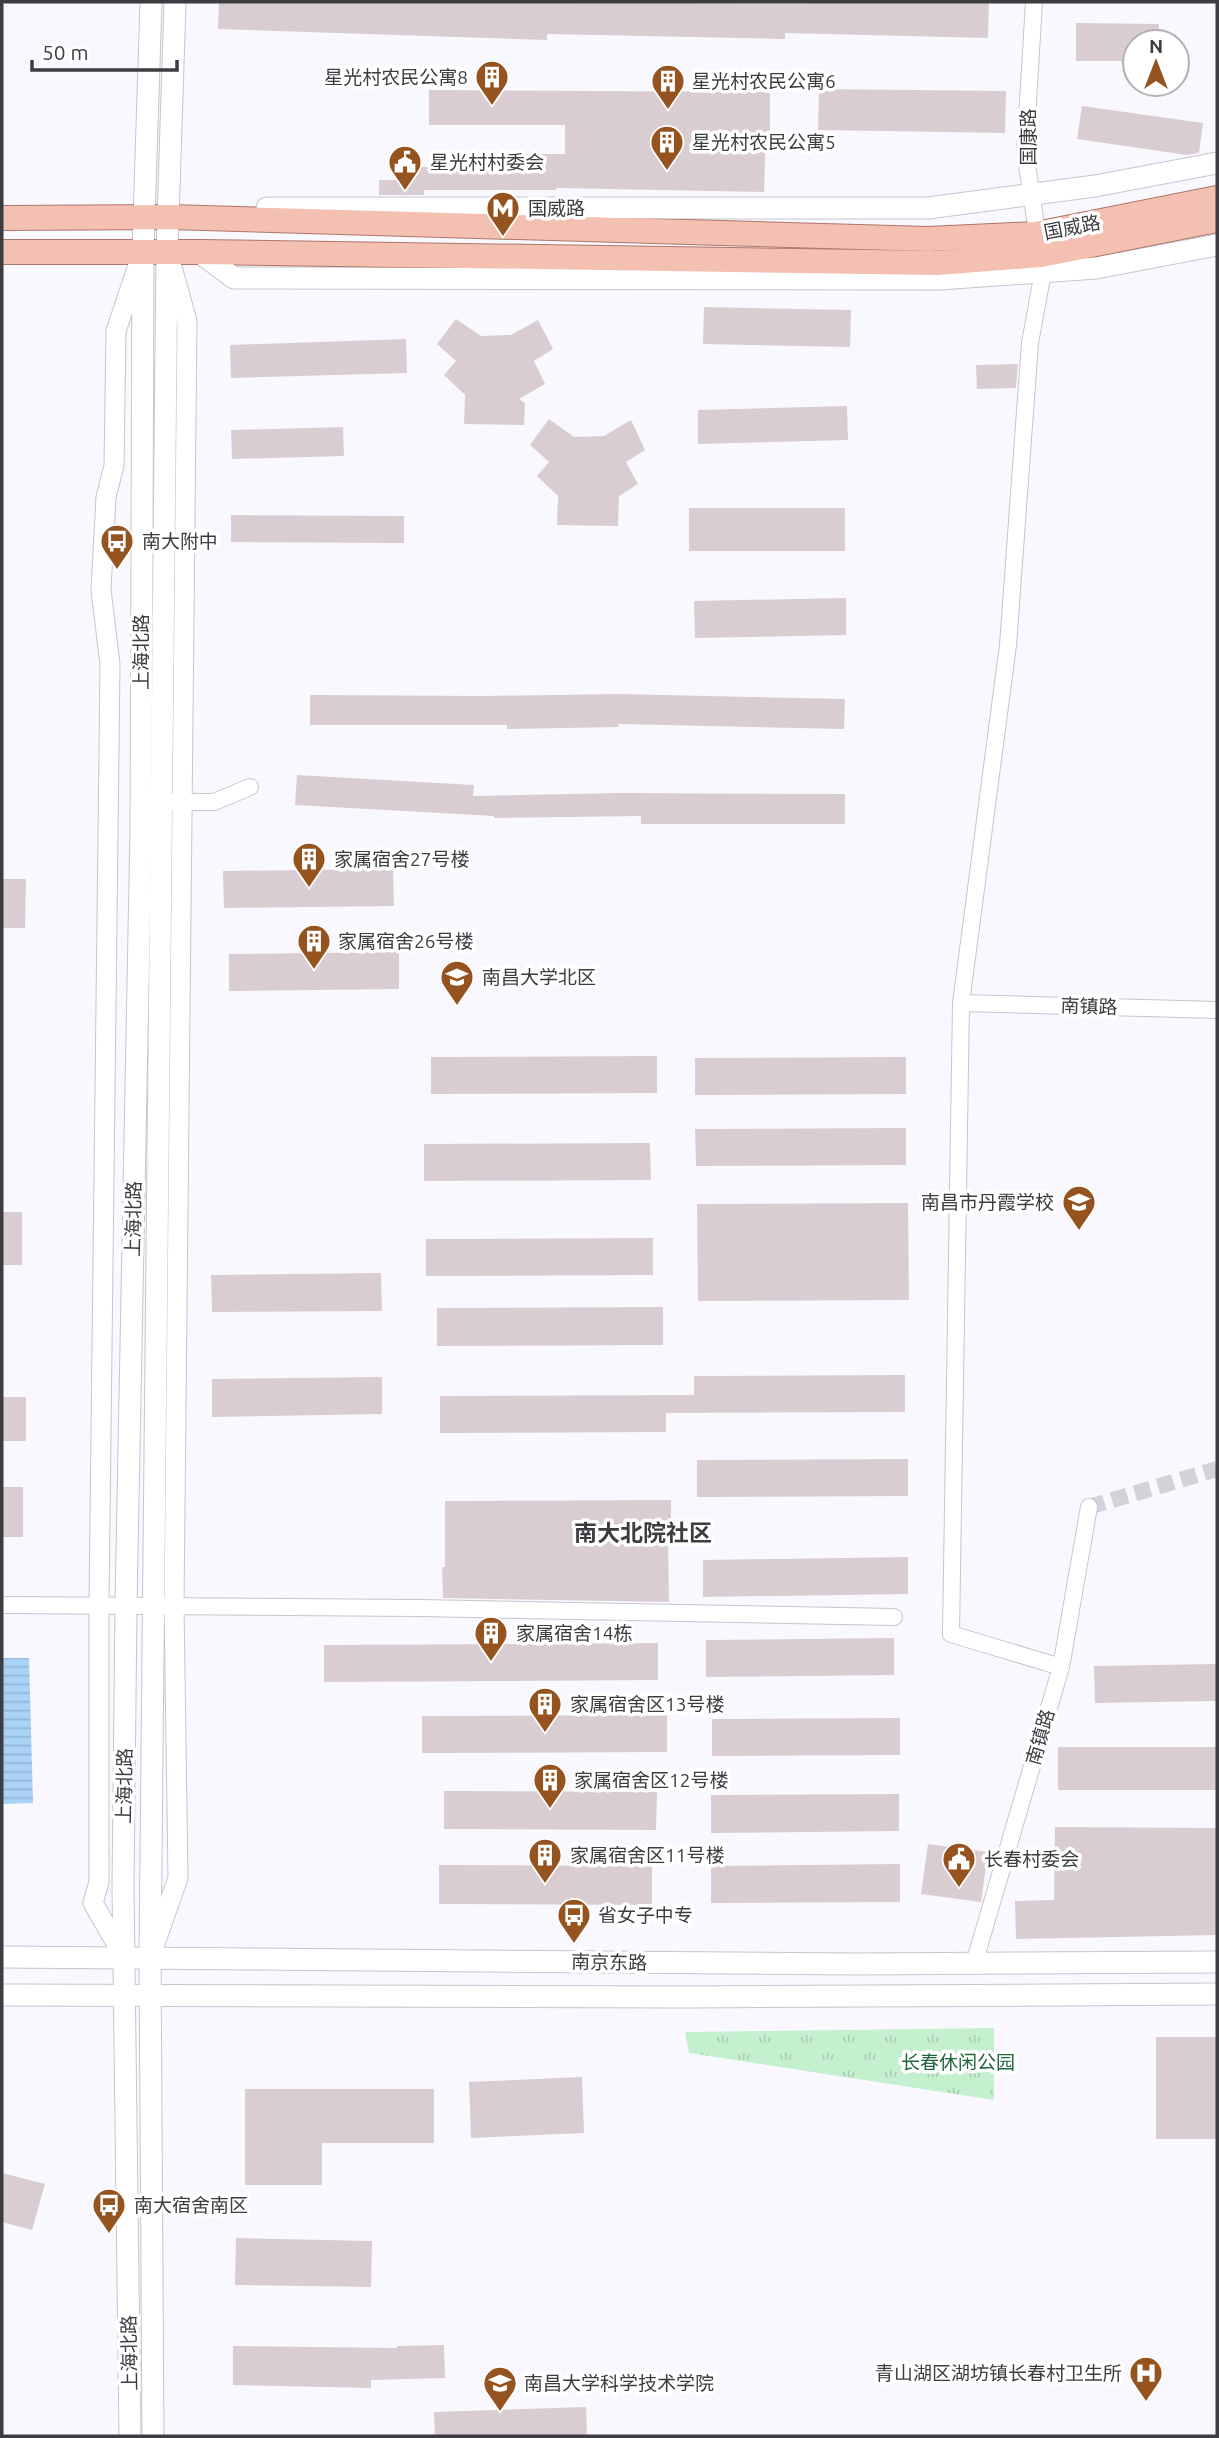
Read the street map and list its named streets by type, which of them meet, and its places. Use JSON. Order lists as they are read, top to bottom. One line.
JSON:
{"streets":{"main road":["国威路","上海北路","南京东路"],"street":["国康路","南镇路"]},"crossings":[["国康路","国威路"],["国康路","南镇路"],["国威路","上海北路"],["上海北路","南京东路"],["南镇路","南京东路"]],"districts":["南大北院社区"],"parks":["长春休闲公园"],"places":{"building":["星光村农民公寓8","星光村农民公寓6","星光村农民公寓5","家属宿舍27号楼","家属宿舍26号楼","家属宿舍14栋","家属宿舍区13号楼","家属宿舍区12号楼","家属宿舍区11号楼"],"public building":["星光村村委会","长春村委会"],"metro station":["国威路"],"bus stop":["南大附中","省女子中专","南大宿舍南区"],"school or university":["南昌大学北区","南昌市丹霞学校","南昌大学科学技术学院"],"hospital":["青山湖区湖坊镇长春村卫生所"]},"scale_bar":"50 m","north":"top"}
